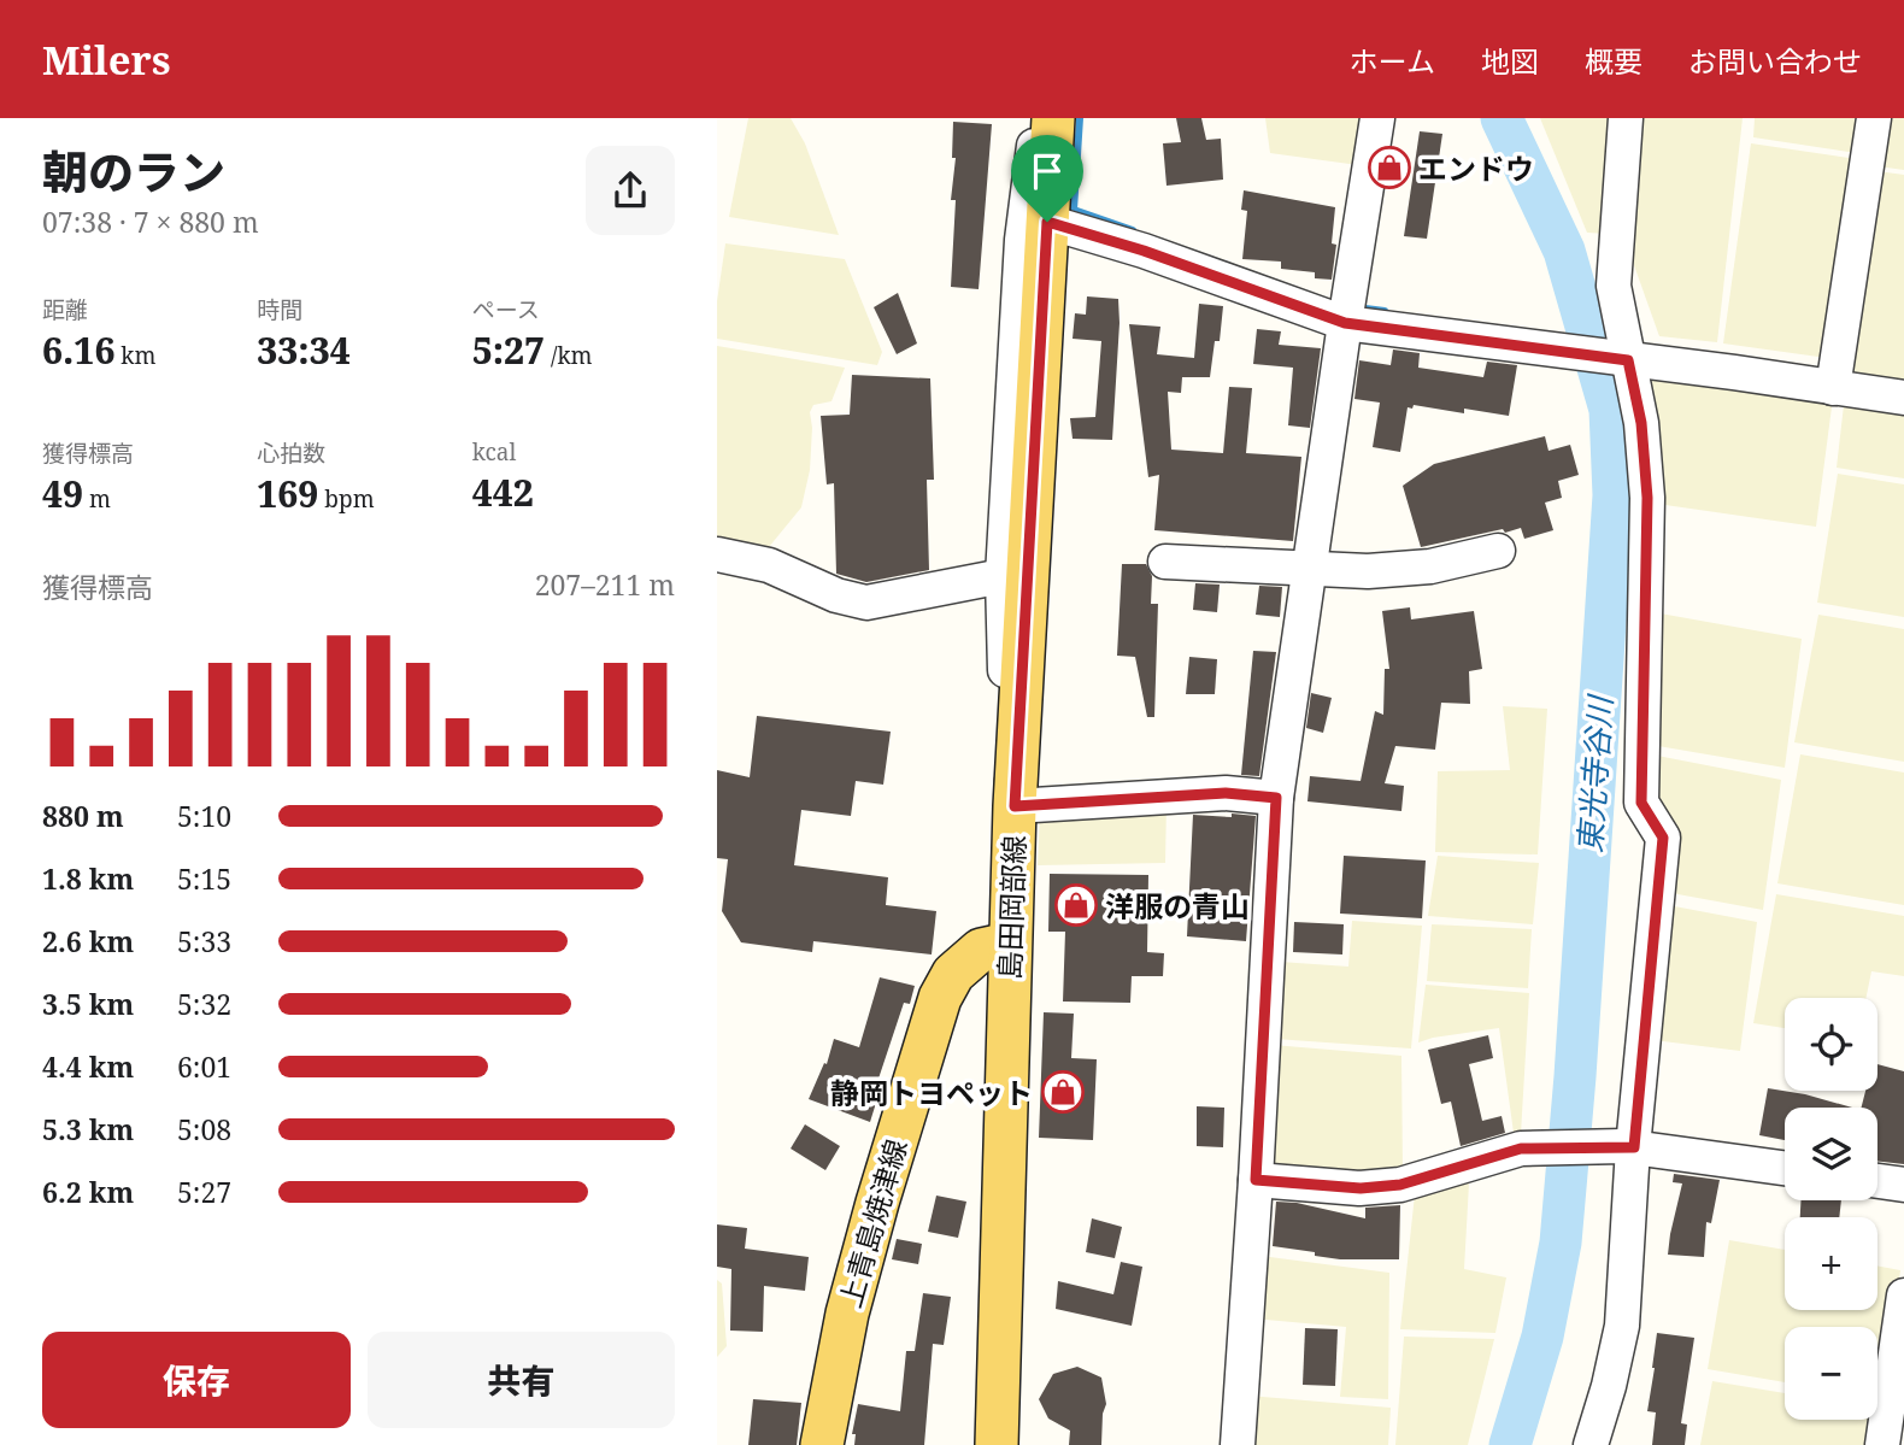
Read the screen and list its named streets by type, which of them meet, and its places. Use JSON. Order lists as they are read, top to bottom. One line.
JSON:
{"streets":{"main road":["島田岡部線","上青島焼津線"]},"crossings":[["島田岡部線","上青島焼津線"]],"water":["東光寺谷川"],"places":{"shop":["エンドウ","洋服の青山","静岡トヨペット"]},"page":{"header":"Milers","nav":["ホーム","地図","概要","お問い合わせ"],"heading":["朝のラン","07:38 · 7 × 880 m"],"stats":[["距離","6.16 km"],["時間","33:34"],["ペース","5:27 /km"],["獲得標高","49 m"],["心拍数","169 bpm"],["kcal","442"]],"chart":["獲得標高","207–211 m"],"list":[{"name":"880 m","note":"5:10"},{"name":"1.8 km","note":"5:15"},{"name":"2.6 km","note":"5:33"},{"name":"3.5 km","note":"5:32"},{"name":"4.4 km","note":"6:01"},{"name":"5.3 km","note":"5:08"},{"name":"6.2 km","note":"5:27"}],"map_buttons":["+","−"],"buttons":["保存","共有"]}}
